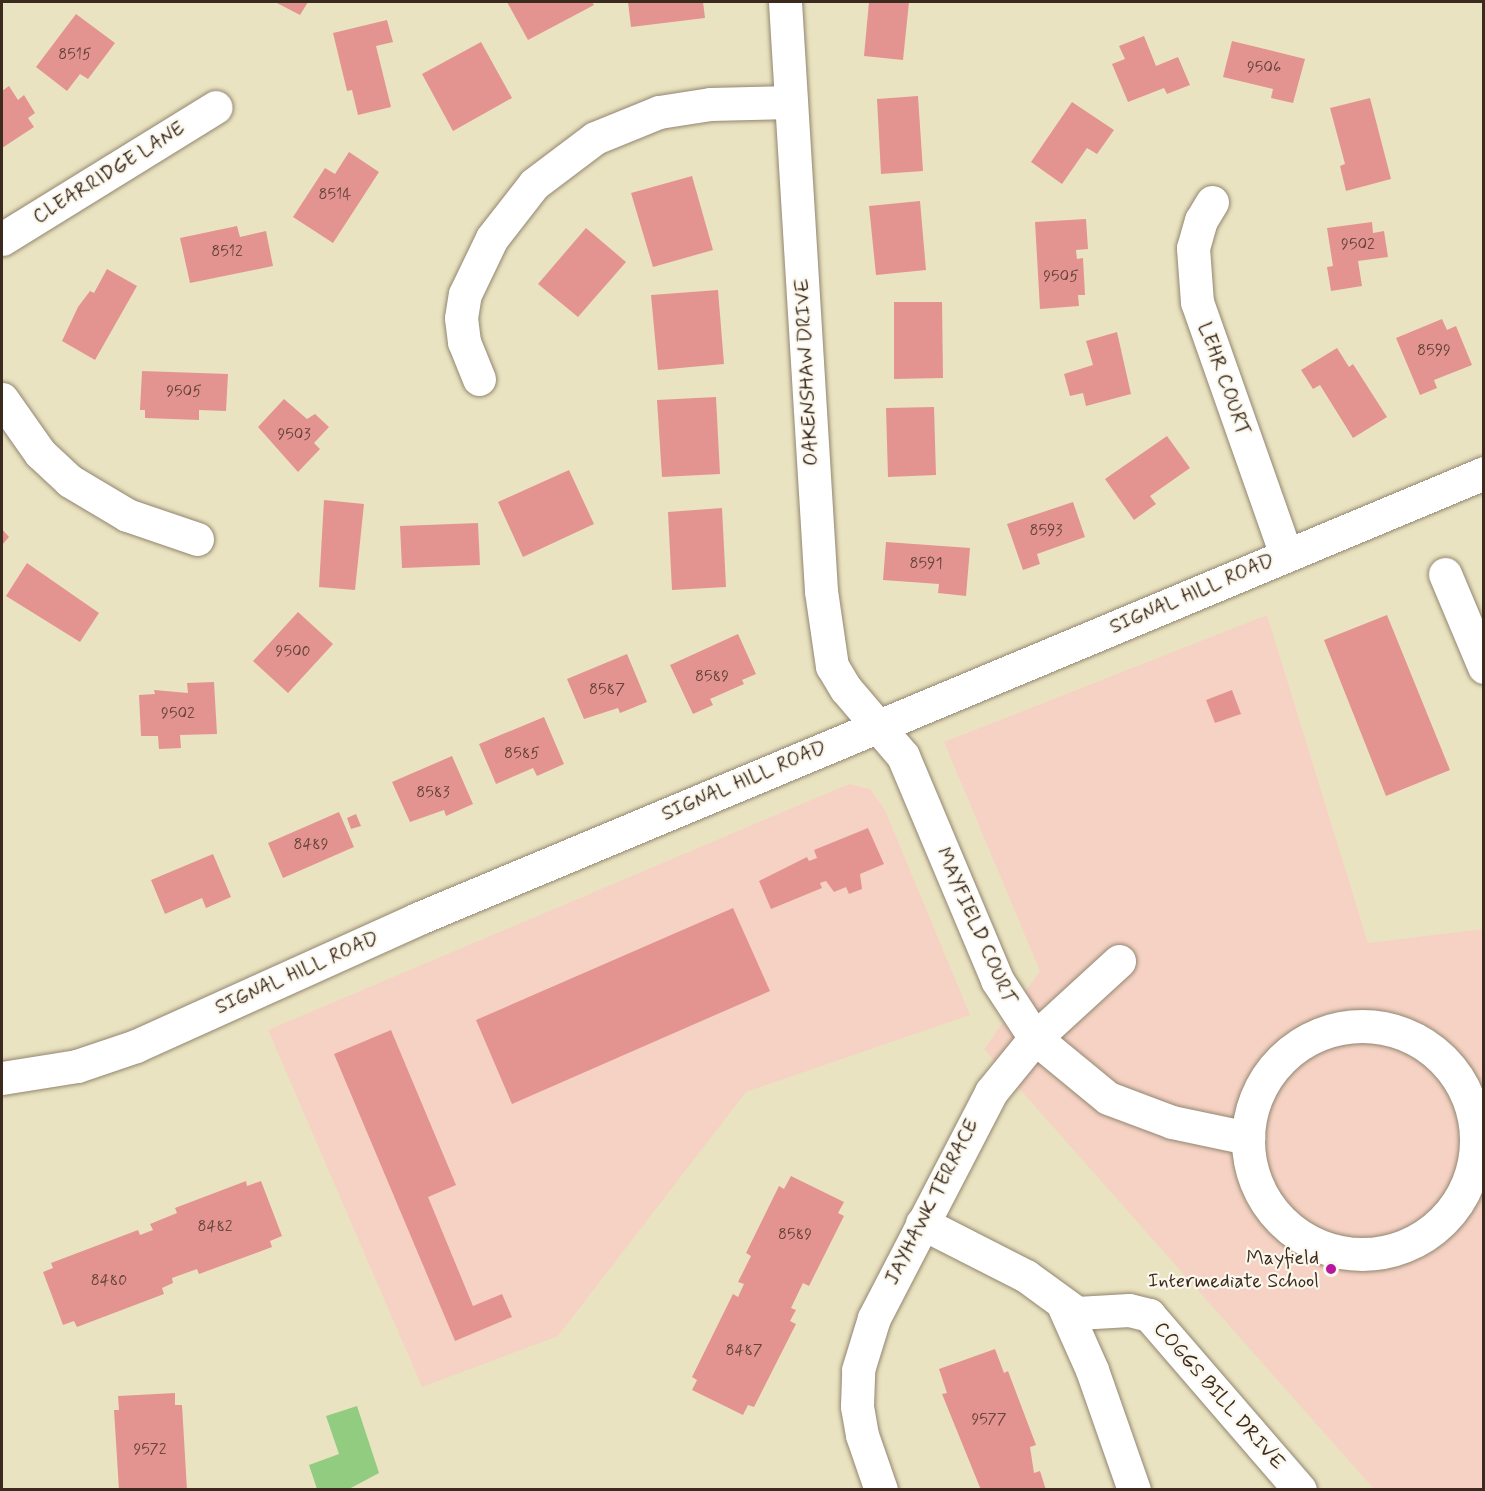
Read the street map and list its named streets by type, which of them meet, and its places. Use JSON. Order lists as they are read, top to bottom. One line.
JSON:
{"streets":{"street":["CLEARRIDGE LANE","OAKENSHAW DRIVE","LEHR COURT","SIGNAL HILL ROAD","MAYFIELD COURT","JAYHAWK TERRACE","COGGS BILL DRIVE"]},"crossings":[["OAKENSHAW DRIVE","SIGNAL HILL ROAD"],["OAKENSHAW DRIVE","MAYFIELD COURT"],["LEHR COURT","SIGNAL HILL ROAD"],["SIGNAL HILL ROAD","MAYFIELD COURT"],["MAYFIELD COURT","JAYHAWK TERRACE"],["JAYHAWK TERRACE","COGGS BILL DRIVE"]],"places":["Mayfield Intermediate School"],"house_numbers":["8515","9506","8514","9502","8512","9505","8599","9505","9503","8593","8591","9500","8589","8587","9502","8585","8583","8489","8482","8589","8480","8487","9577","9572"]}
